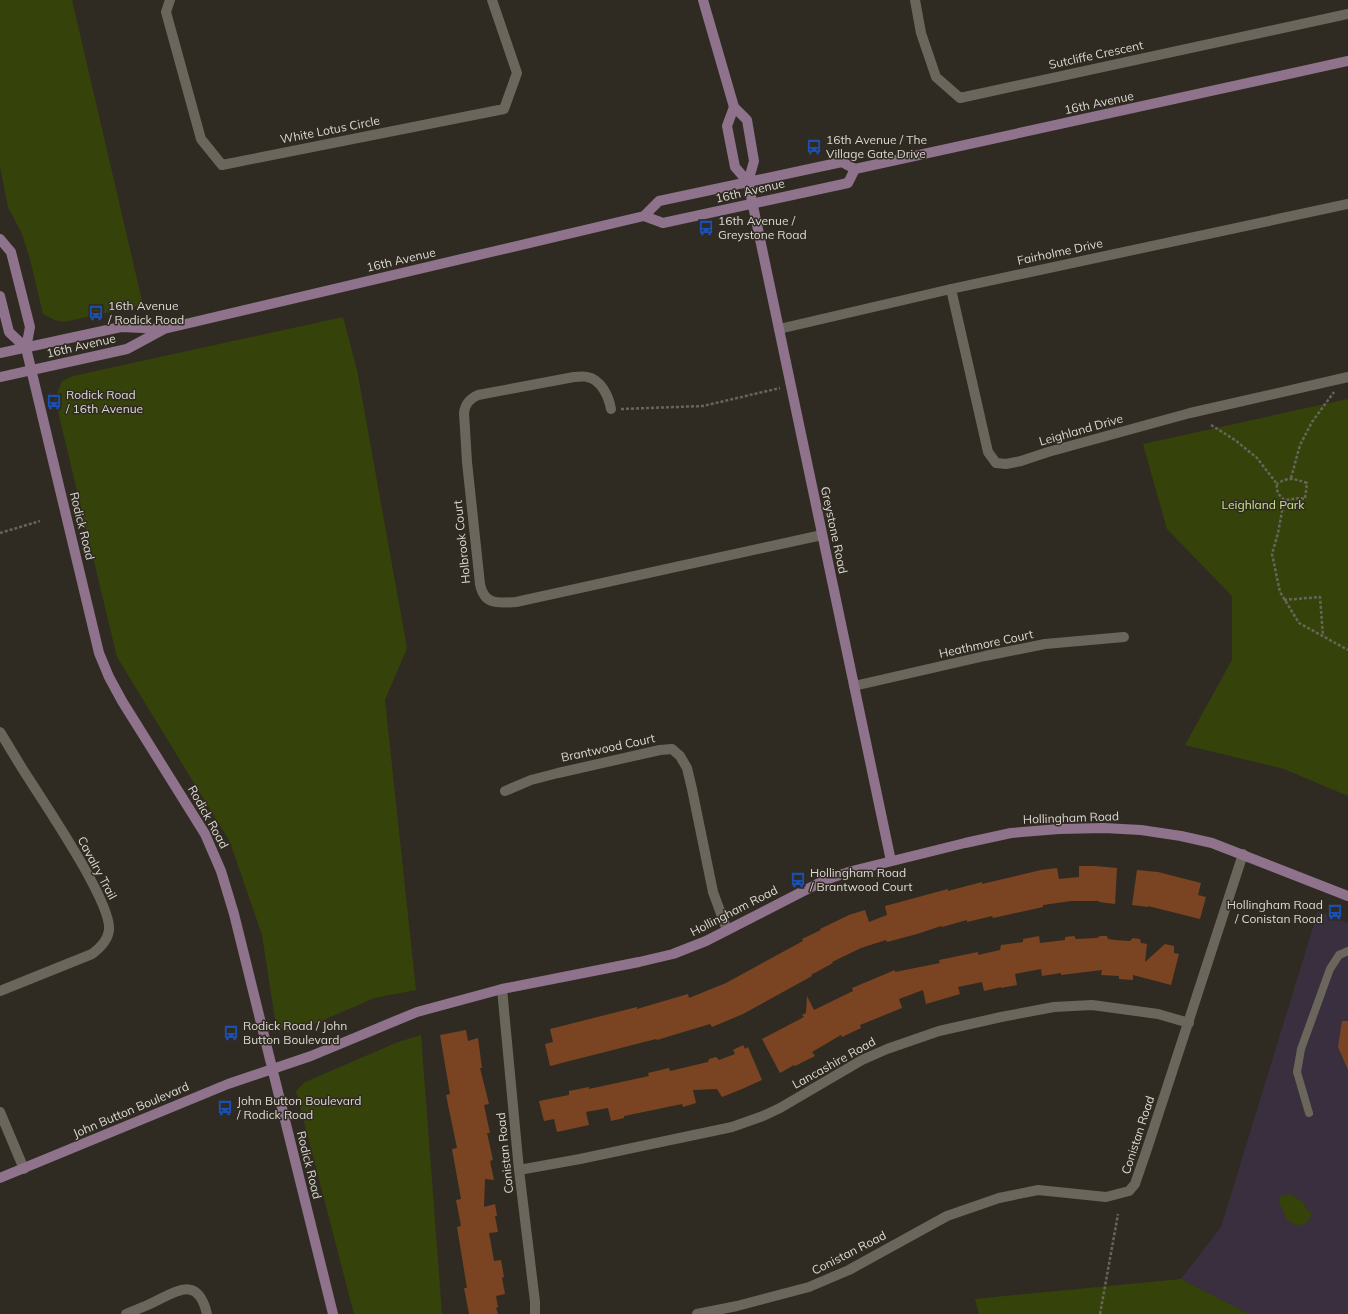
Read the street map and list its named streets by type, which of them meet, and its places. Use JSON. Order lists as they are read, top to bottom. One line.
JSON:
{"streets":{"main road":["16th Avenue","Rodick Road","Greystone Road","Hollingham Road","John Button Boulevard"],"street":["Sutcliffe Crescent","White Lotus Circle","Fairholme Drive","Leighland Drive","Holbrook Court","Heathmore Court","Brantwood Court","Cavalry Trail","Lancashire Road","Conistan Road"]},"crossings":[["16th Avenue","Rodick Road"],["16th Avenue","Greystone Road"],["Fairholme Drive","Leighland Drive"],["Fairholme Drive","Greystone Road"],["Rodick Road","Hollingham Road"],["Rodick Road","John Button Boulevard"],["Greystone Road","Holbrook Court"],["Greystone Road","Heathmore Court"],["Greystone Road","Hollingham Road"],["Brantwood Court","Hollingham Road"],["Hollingham Road","John Button Boulevard"],["Hollingham Road","Conistan Road"],["Lancashire Road","Conistan Road"]],"parks":["Leighland Park"],"places":{"bus stop":["16th Avenue / The Village Gate Drive","16th Avenue / Greystone Road","16th Avenue / Rodick Road","Rodick Road / 16th Avenue","Hollingham Road / Brantwood Court","Hollingham Road / Conistan Road","Rodick Road / John Button Boulevard","John Button Boulevard / Rodick Road"]}}
